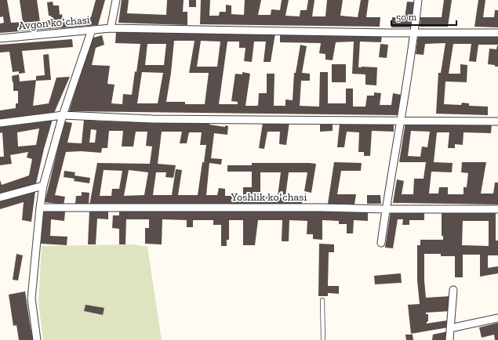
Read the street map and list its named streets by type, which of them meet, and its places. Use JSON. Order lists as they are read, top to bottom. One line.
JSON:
{"streets":{"street":["Avgon koʻchasi","Yoshlik koʻchasi"]},"scale_bar":"50 m"}
